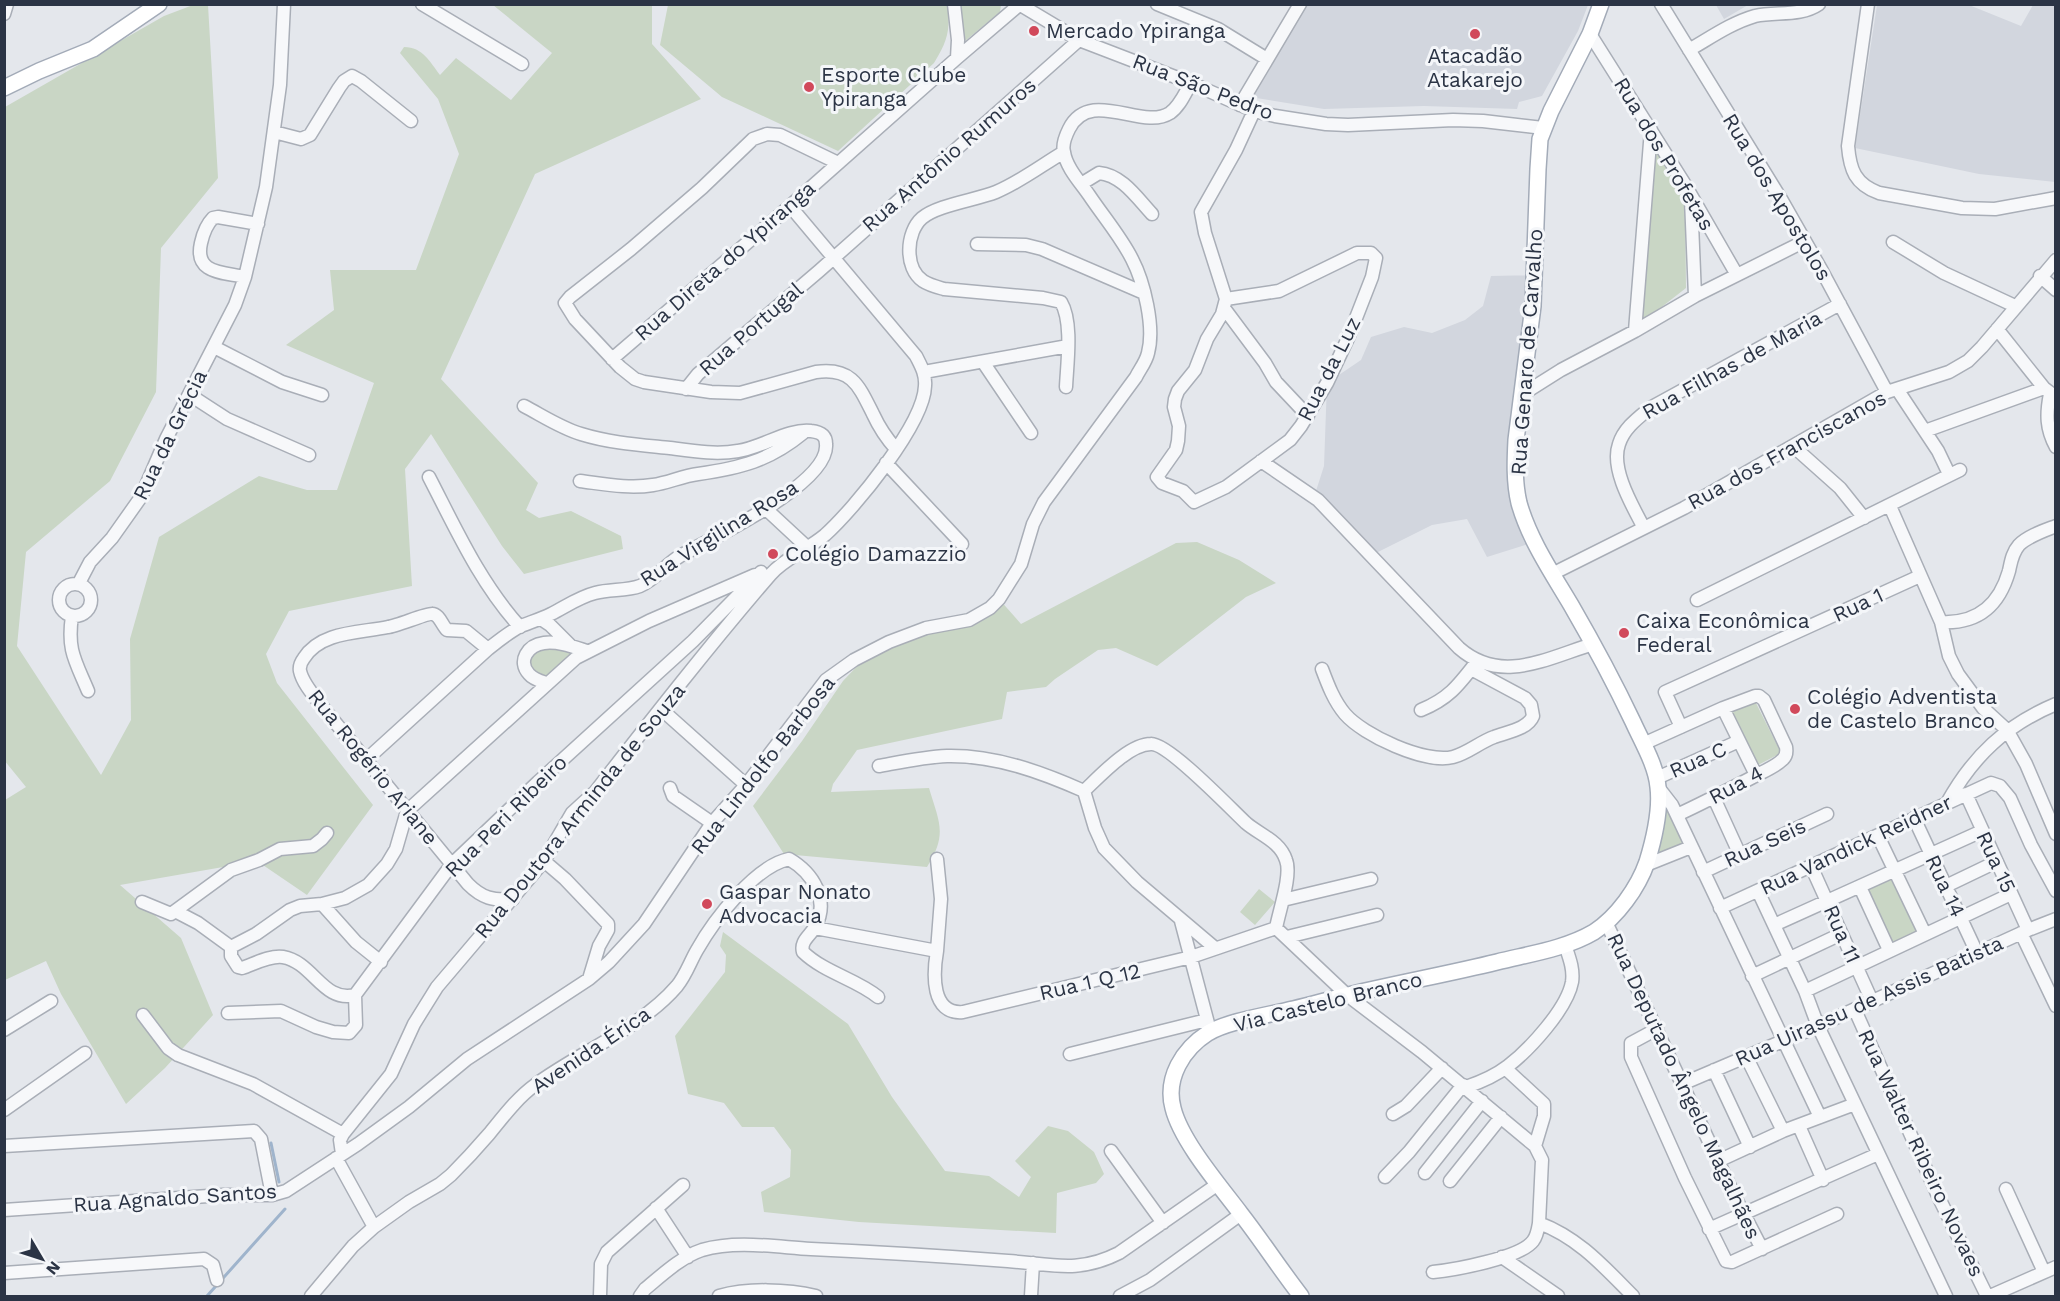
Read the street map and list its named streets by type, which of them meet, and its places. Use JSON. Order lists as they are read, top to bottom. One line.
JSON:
{"streets":{"main road":["Rua Genaro de Carvalho","Via Castelo Branco"],"street":["Rua São Pedro","Rua dos Profetas","Rua Antônio Rumuros","Rua dos Apostolos","Rua Direta do Ypiranga","Rua Portugal","Rua Filhas de Maria","Rua da Luz","Rua da Grécia","Rua dos Franciscanos","Rua Virgilina Rosa","Rua 1","Rua C","Rua Lindolfo Barbosa","Rua Rogério Ariane","Rua 4","Rua Doutora Arminda de Souza","Rua Peri Ribeiro","Rua Seis","Rua Vandick Reidner","Rua 15","Rua 14","Rua 11","Rua 1 Q 12","Rua Uirassu de Assis Batista","Avenida Érica","Rua Deputado Ângelo Magalhães","Rua Walter Ribeiro Novaes","Rua Agnaldo Santos"]},"crossings":[["Rua São Pedro","Rua Antônio Rumuros"],["Rua São Pedro","Rua Direta do Ypiranga"],["Rua São Pedro","Rua Genaro de Carvalho"],["Rua dos Profetas","Rua Genaro de Carvalho"],["Rua Antônio Rumuros","Rua Portugal"],["Rua dos Apostolos","Rua Filhas de Maria"],["Rua dos Apostolos","Rua dos Franciscanos"],["Rua Genaro de Carvalho","Rua dos Franciscanos"],["Rua Genaro de Carvalho","Rua C"],["Rua Genaro de Carvalho","Via Castelo Branco"],["Rua Filhas de Maria","Rua dos Franciscanos"],["Rua Virgilina Rosa","Rua Rogério Ariane"],["Rua C","Via Castelo Branco"],["Rua Lindolfo Barbosa","Rua Agnaldo Santos"],["Rua Rogério Ariane","Rua Doutora Arminda de Souza"],["Rua Rogério Ariane","Rua Peri Ribeiro"],["Rua Vandick Reidner","Rua 15"],["Rua Vandick Reidner","Rua 14"],["Rua Vandick Reidner","Rua 11"],["Rua 15","Rua Uirassu de Assis Batista"],["Rua 14","Rua Uirassu de Assis Batista"],["Rua 11","Rua Uirassu de Assis Batista"],["Rua Uirassu de Assis Batista","Rua Deputado Ângelo Magalhães"],["Rua Uirassu de Assis Batista","Rua Walter Ribeiro Novaes"],["Via Castelo Branco","Rua Deputado Ângelo Magalhães"]],"places":["Mercado Ypiranga","Atacadão Atakarejo","Esporte Clube Ypiranga","Colégio Damazzio","Caixa Econômica Federal","Colégio Adventista de Castelo Branco","Gaspar Nonato Advocacia"],"north":"bottom right"}
